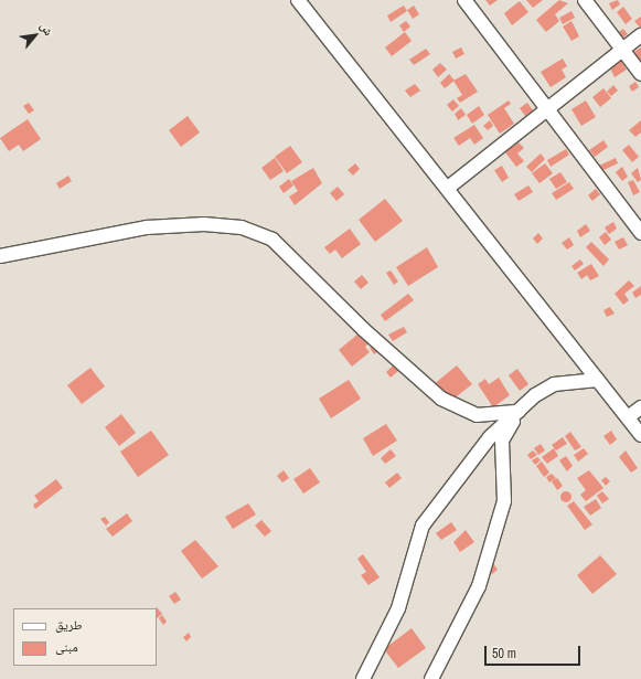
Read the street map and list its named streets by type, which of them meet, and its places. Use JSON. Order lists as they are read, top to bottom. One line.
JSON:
{"legend":["طريق","مبنى"],"scale_bar":"50 m","north":"top right"}
